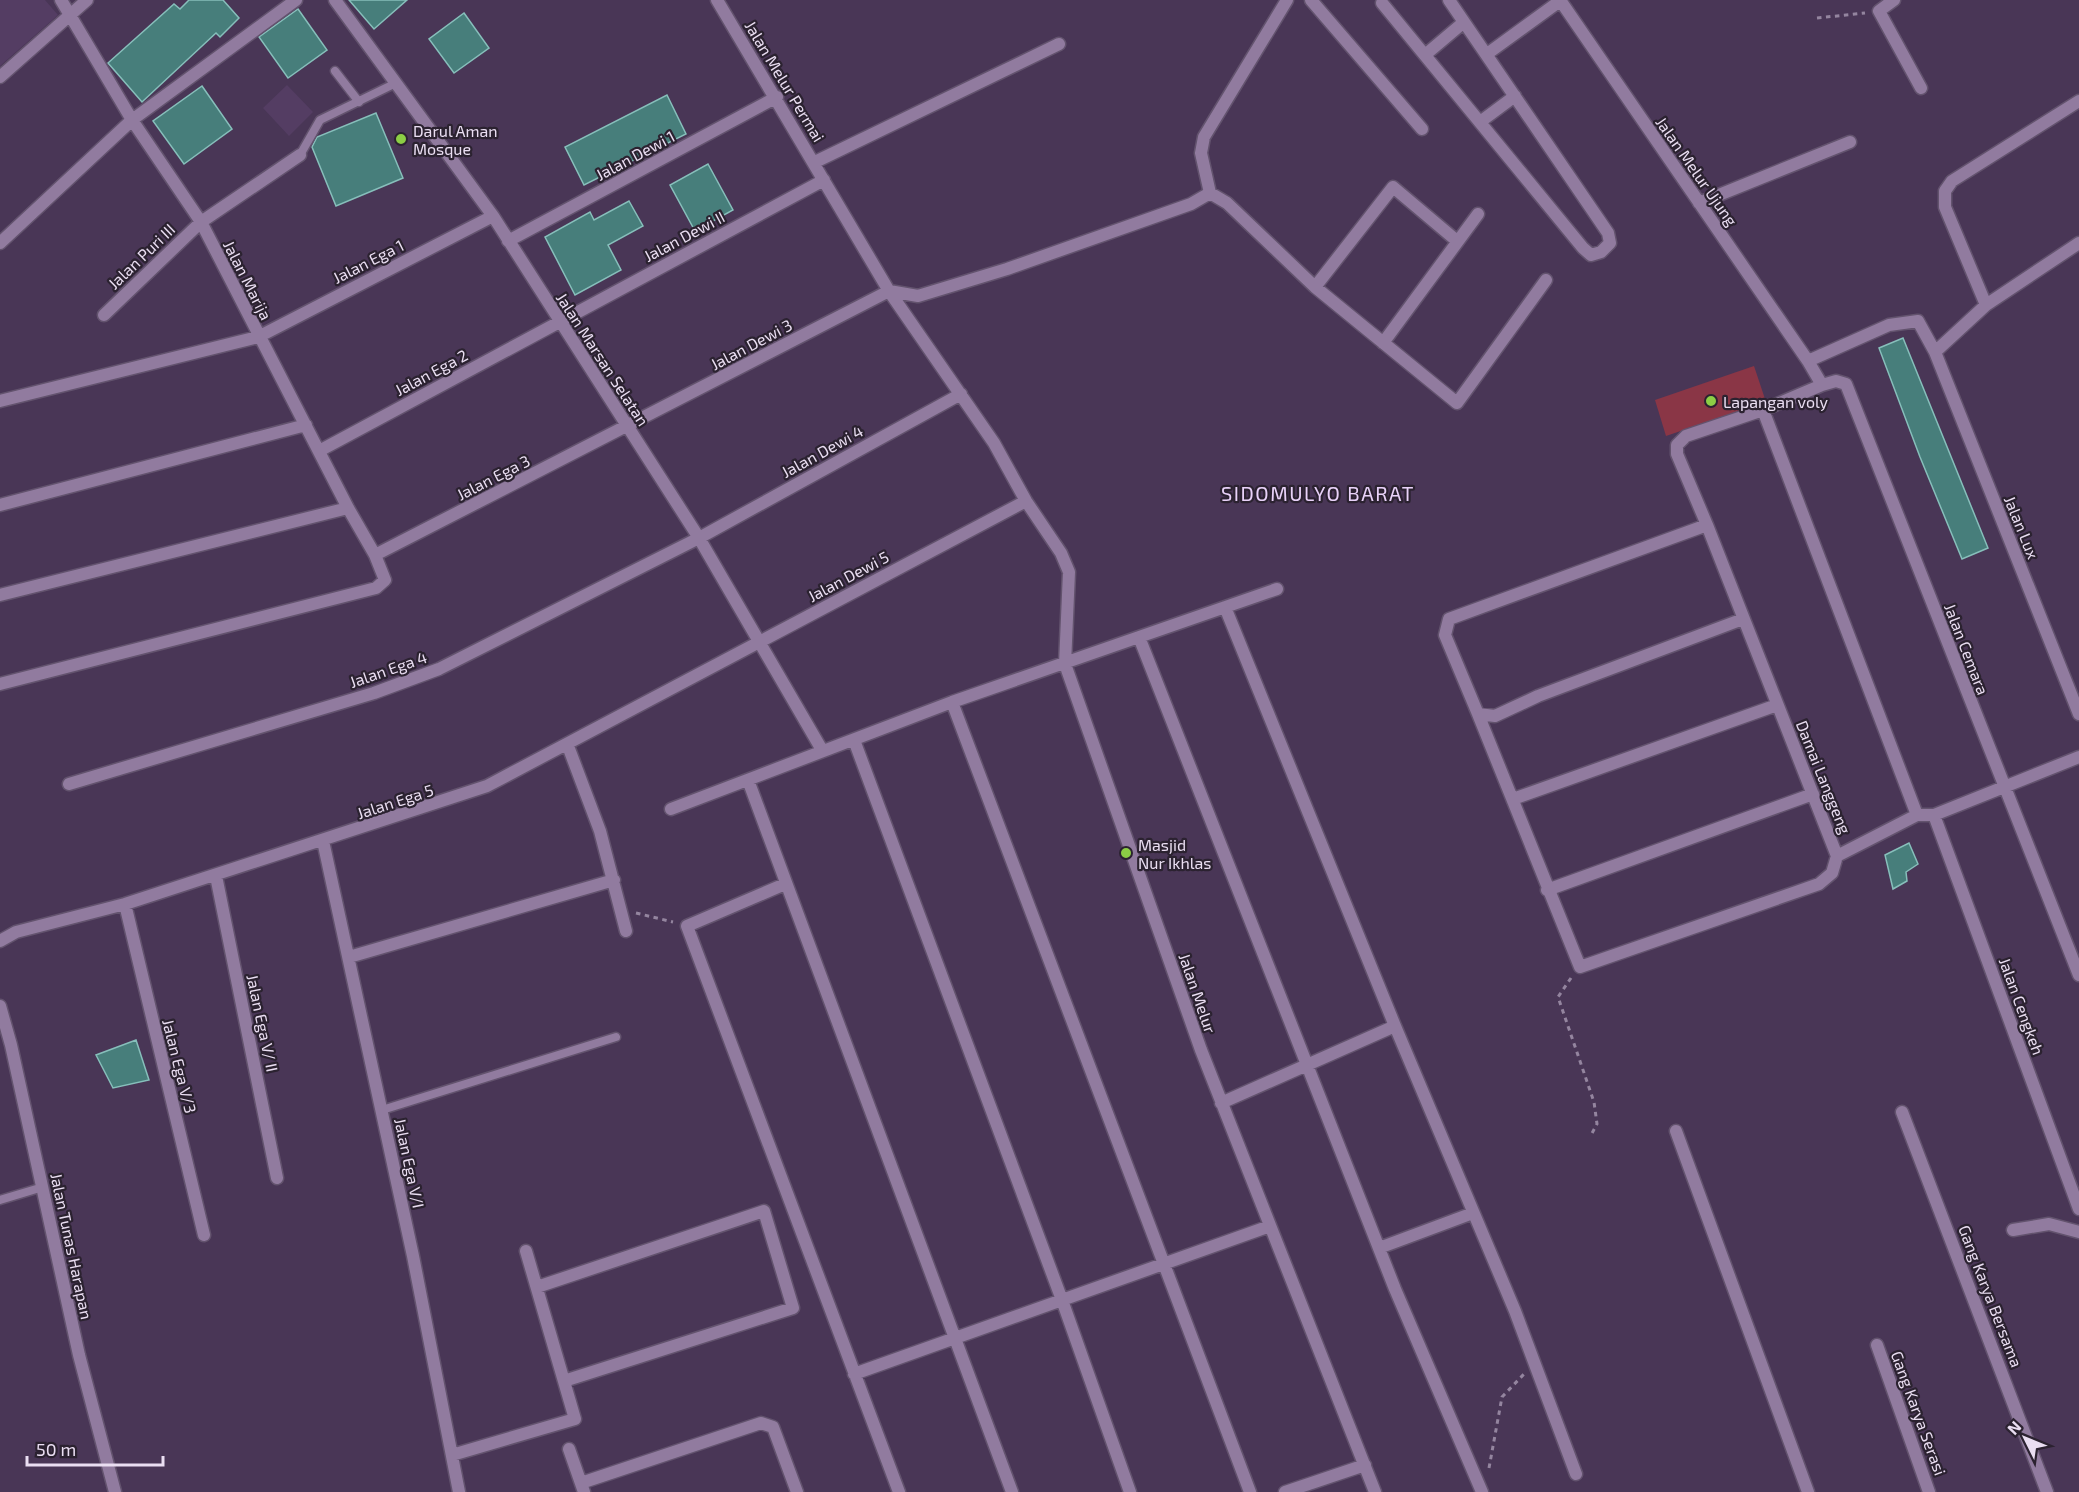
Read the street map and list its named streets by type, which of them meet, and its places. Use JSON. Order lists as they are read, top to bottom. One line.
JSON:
{"streets":{"street":["Jalan Melur Permai","Jalan Dewi 1","Jalan Melur Ujung","Jalan Dewi II","Jalan Puri III","Jalan Ega 1","Jalan Marija","Jalan Dewi 3","Jalan Marsan Selatan","Jalan Ega 2","Jalan Dewi 4","Jalan Ega 3","Jalan Lux","Jalan Dewi 5","Jalan Cemara","Jalan Ega 4","Damai Langgeng","Jalan Ega 5","Jalan Melur","Jalan Cengkeh","Jalan Ega V/ II","Jalan Ega V/3","Jalan Ega V/I","Jalan Tunas Harapan","Gang Karya Bersama","Gang Karya Serasi"]},"crossings":[["Jalan Melur Permai","Jalan Dewi 1"],["Jalan Melur Permai","Jalan Dewi II"],["Jalan Melur Permai","Jalan Dewi 3"],["Jalan Melur Permai","Jalan Melur"],["Jalan Dewi 1","Jalan Marsan Selatan"],["Jalan Melur Ujung","Jalan Lux"],["Jalan Dewi II","Jalan Marsan Selatan"],["Jalan Dewi II","Jalan Ega 2"],["Jalan Puri III","Jalan Marija"],["Jalan Ega 1","Jalan Marija"],["Jalan Ega 1","Jalan Marsan Selatan"],["Jalan Marija","Jalan Ega 2"],["Jalan Marija","Jalan Ega 3"],["Jalan Dewi 3","Jalan Marsan Selatan"],["Jalan Dewi 3","Jalan Ega 3"],["Jalan Dewi 3","Jalan Melur"],["Jalan Marsan Selatan","Jalan Ega 2"],["Jalan Marsan Selatan","Jalan Dewi 4"],["Jalan Marsan Selatan","Jalan Ega 3"],["Jalan Marsan Selatan","Jalan Dewi 5"],["Jalan Marsan Selatan","Jalan Ega 4"],["Jalan Marsan Selatan","Jalan Ega 5"],["Jalan Dewi 4","Jalan Ega 4"],["Jalan Dewi 4","Jalan Melur"],["Jalan Dewi 5","Jalan Ega 5"],["Jalan Dewi 5","Jalan Melur"],["Jalan Cemara","Damai Langgeng"],["Jalan Ega 5","Jalan Ega V/ II"],["Jalan Ega 5","Jalan Ega V/3"],["Jalan Ega 5","Jalan Ega V/I"]],"districts":["SIDOMULYO BARAT"],"places":["Darul Aman Mosque","Lapangan voly","Masjid Nur Ikhlas"],"scale_bar":"50 m","north":"top left"}
